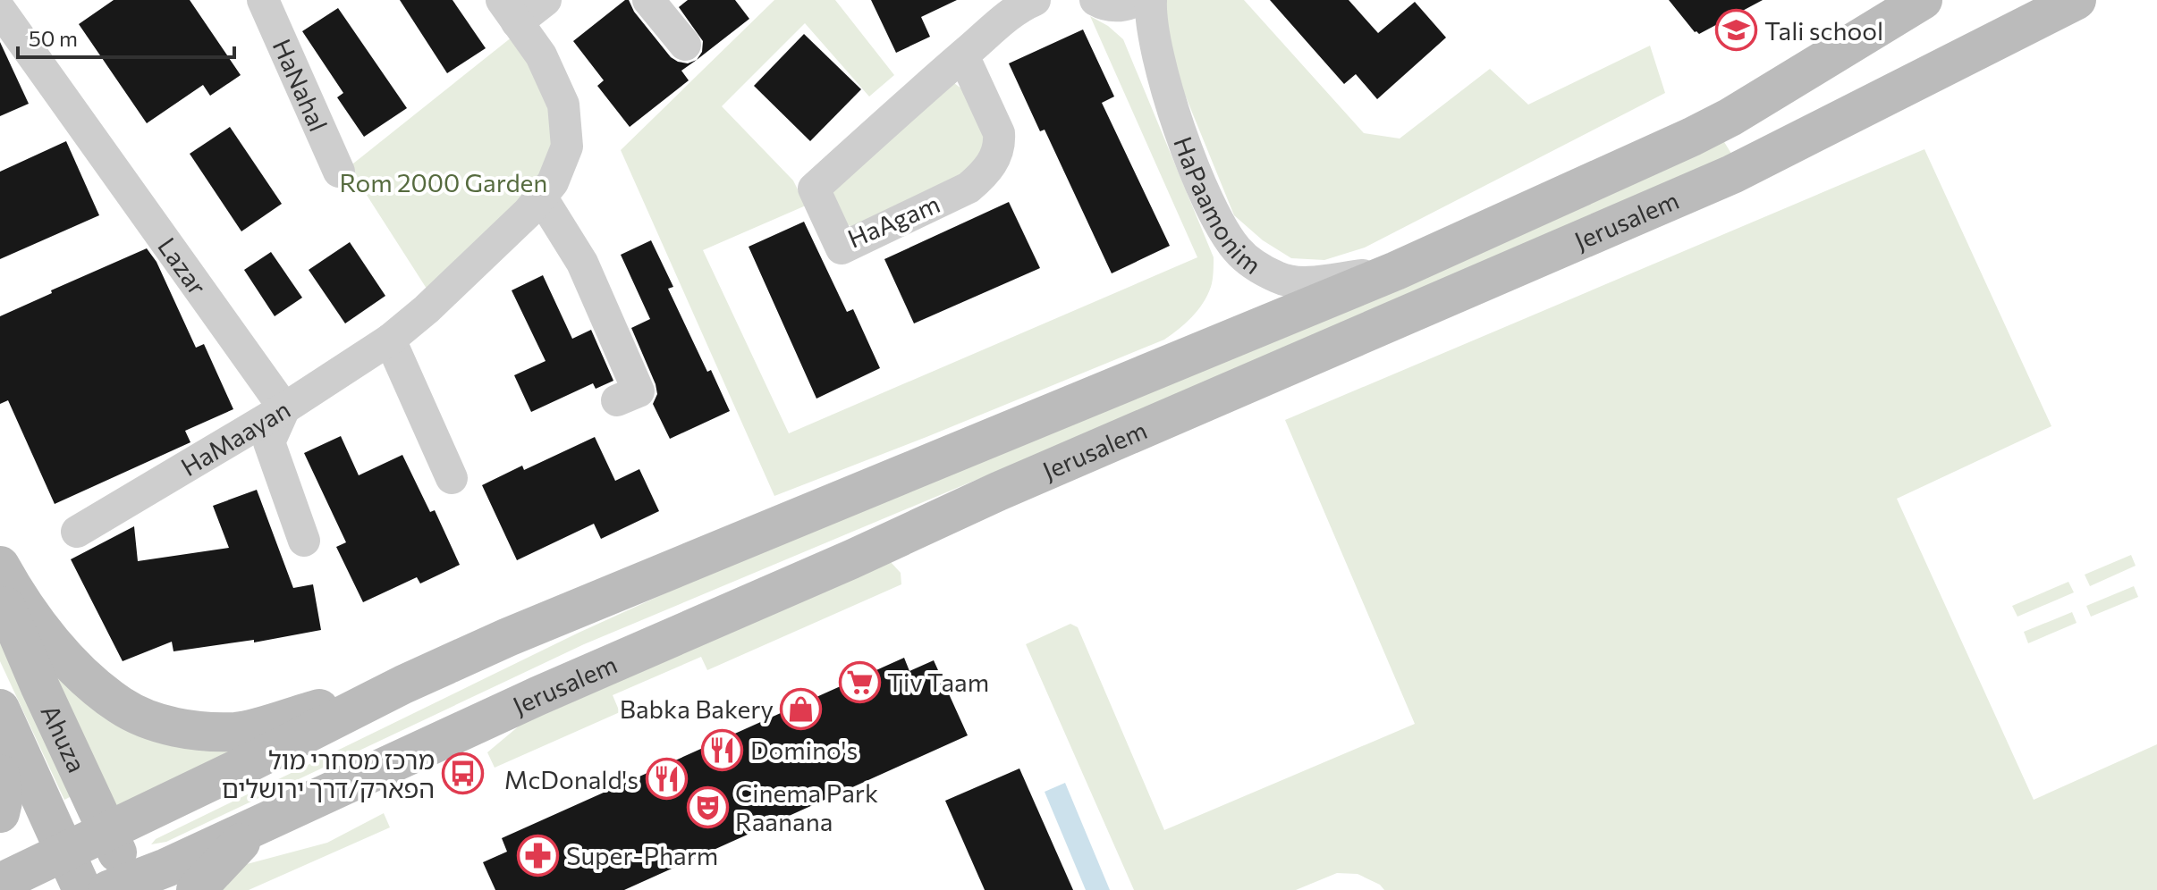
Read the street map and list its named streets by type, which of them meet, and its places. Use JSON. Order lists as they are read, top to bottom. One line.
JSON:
{"streets":{"main road":["Jerusalem","Ahuza"],"street":["HaNahal","HaPaamonim","HaAgam","Lazar","HaMaayan"]},"crossings":[["HaPaamonim","Jerusalem"],["Jerusalem","Ahuza"],["Lazar","HaMaayan"]],"parks":["Rom 2000 Garden"],"places":{"school or university":["Tali school"],"supermarket":["Tiv Taam"],"shop":["Babka Bakery"],"restaurant":["Domino's","McDonald's"],"bus stop":["מרכז מסחרי מול הפארק/דרך ירושלים"],"theatre":["Cinema Park Raanana"],"pharmacy":["Super-Pharm"]},"scale_bar":"50 m"}
